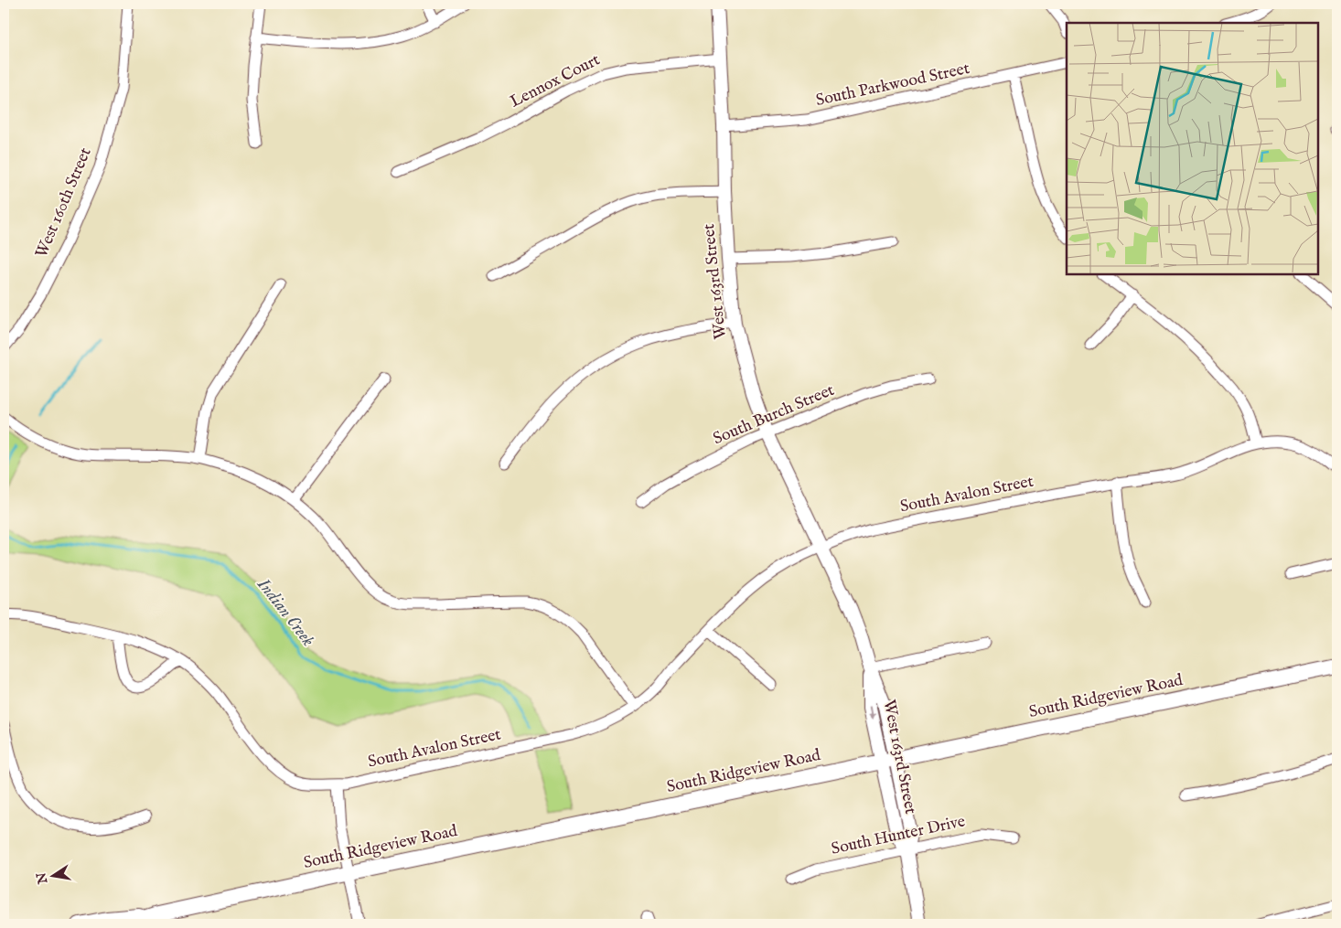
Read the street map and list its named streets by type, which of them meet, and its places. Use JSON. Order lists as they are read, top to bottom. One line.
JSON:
{"streets":{"main road":["South Ridgeview Road"],"street":["Lennox Court","South Parkwood Street","West 160th Street","West 163rd Street","South Burch Street","South Avalon Street","South Hunter Drive"]},"crossings":[["Lennox Court","West 163rd Street"],["South Parkwood Street","West 163rd Street"],["West 163rd Street","South Burch Street"],["West 163rd Street","South Avalon Street"],["West 163rd Street","South Ridgeview Road"],["West 163rd Street","South Hunter Drive"]],"water":["Indian Creek"],"north":"left"}
